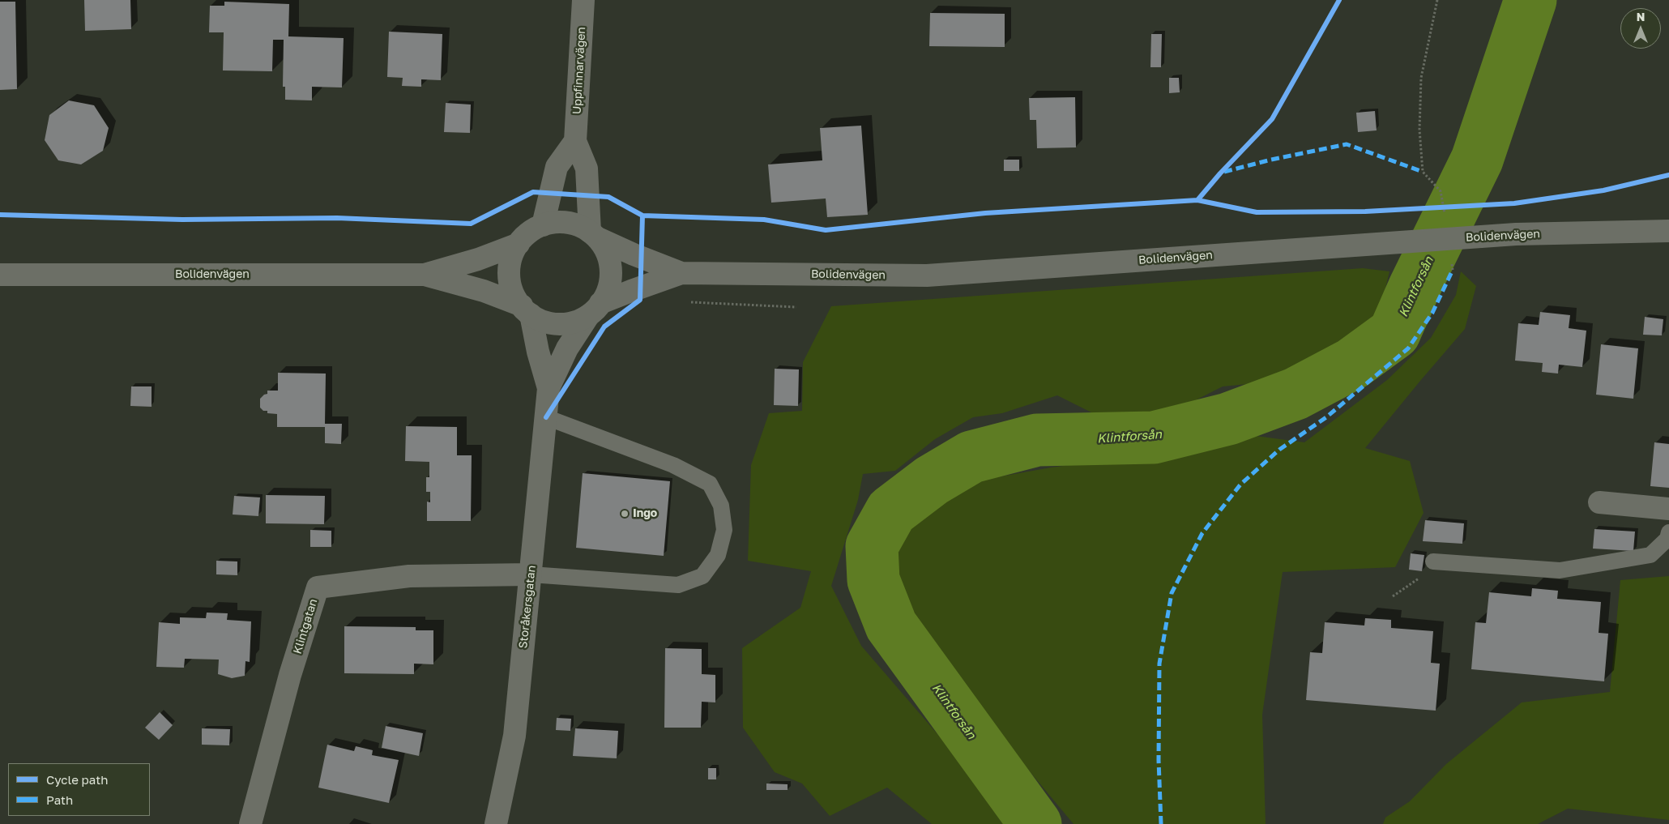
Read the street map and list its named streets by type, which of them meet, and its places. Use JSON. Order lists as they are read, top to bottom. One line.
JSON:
{"streets":{"main road":["Uppfinnarvägen","Bolidenvägen","Storåkersgatan","Klintgatan"]},"crossings":[["Uppfinnarvägen","Bolidenvägen"],["Uppfinnarvägen","Storåkersgatan"],["Bolidenvägen","Storåkersgatan"],["Storåkersgatan","Klintgatan"]],"water":["Klintforsån"],"places":["Ingo"],"legend":["Cycle path","Path"],"north":"top"}
